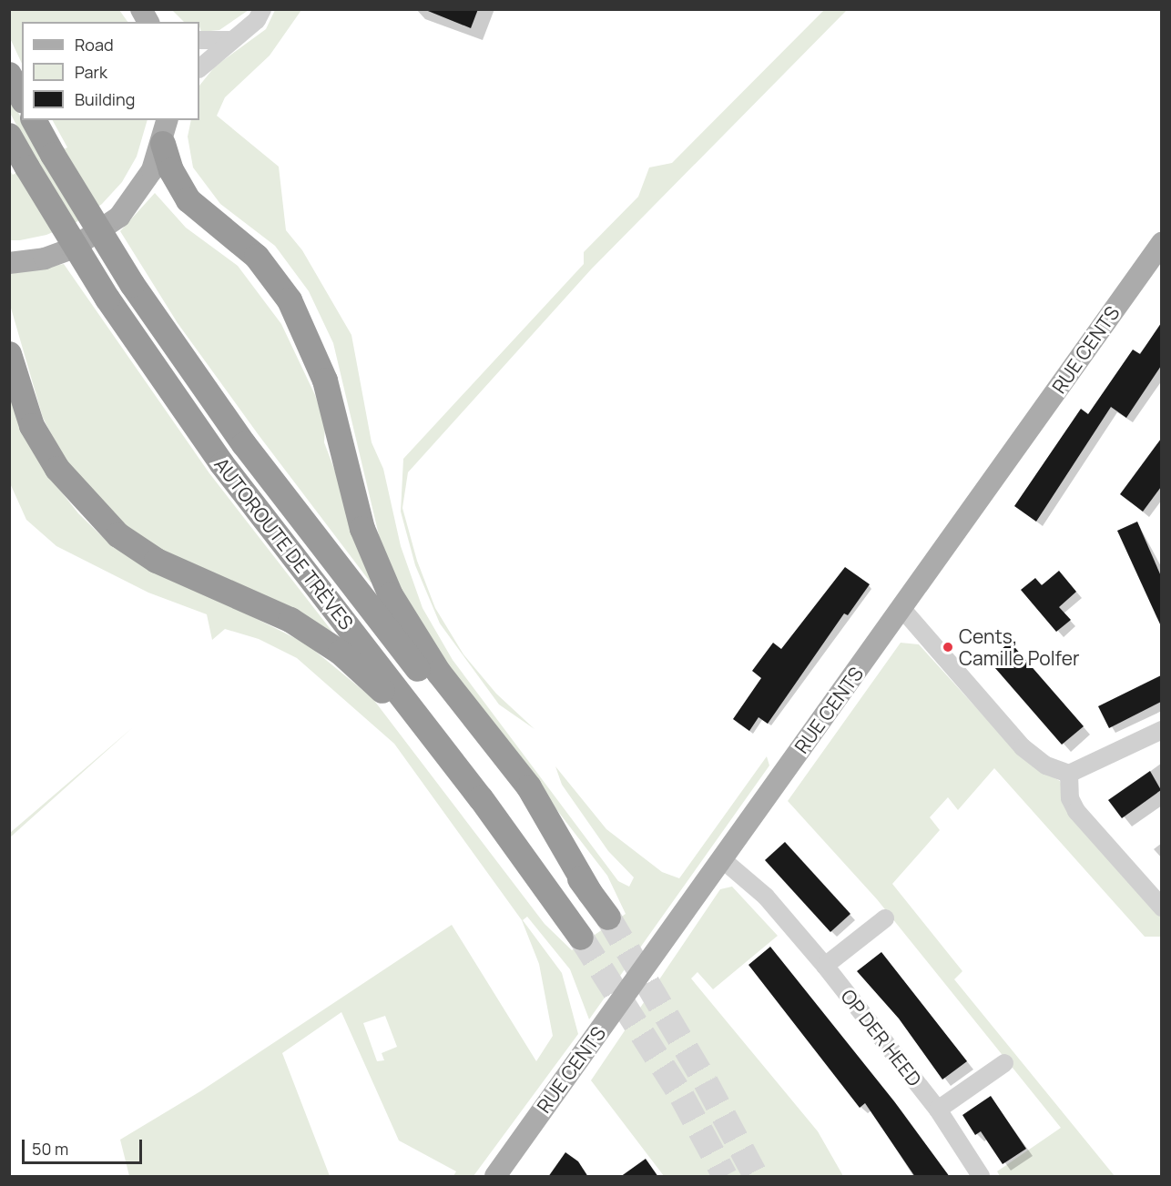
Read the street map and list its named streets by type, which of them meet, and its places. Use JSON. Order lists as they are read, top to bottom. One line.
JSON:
{"streets":{"highway":["AUTOROUTE DE TRÈVES"],"main road":["RUE CENTS"],"street":["OP DER HEED"]},"crossings":[["RUE CENTS","OP DER HEED"]],"places":["Cents, Camille Polfer"],"legend":["Road","Park","Building"],"scale_bar":"50 m"}
